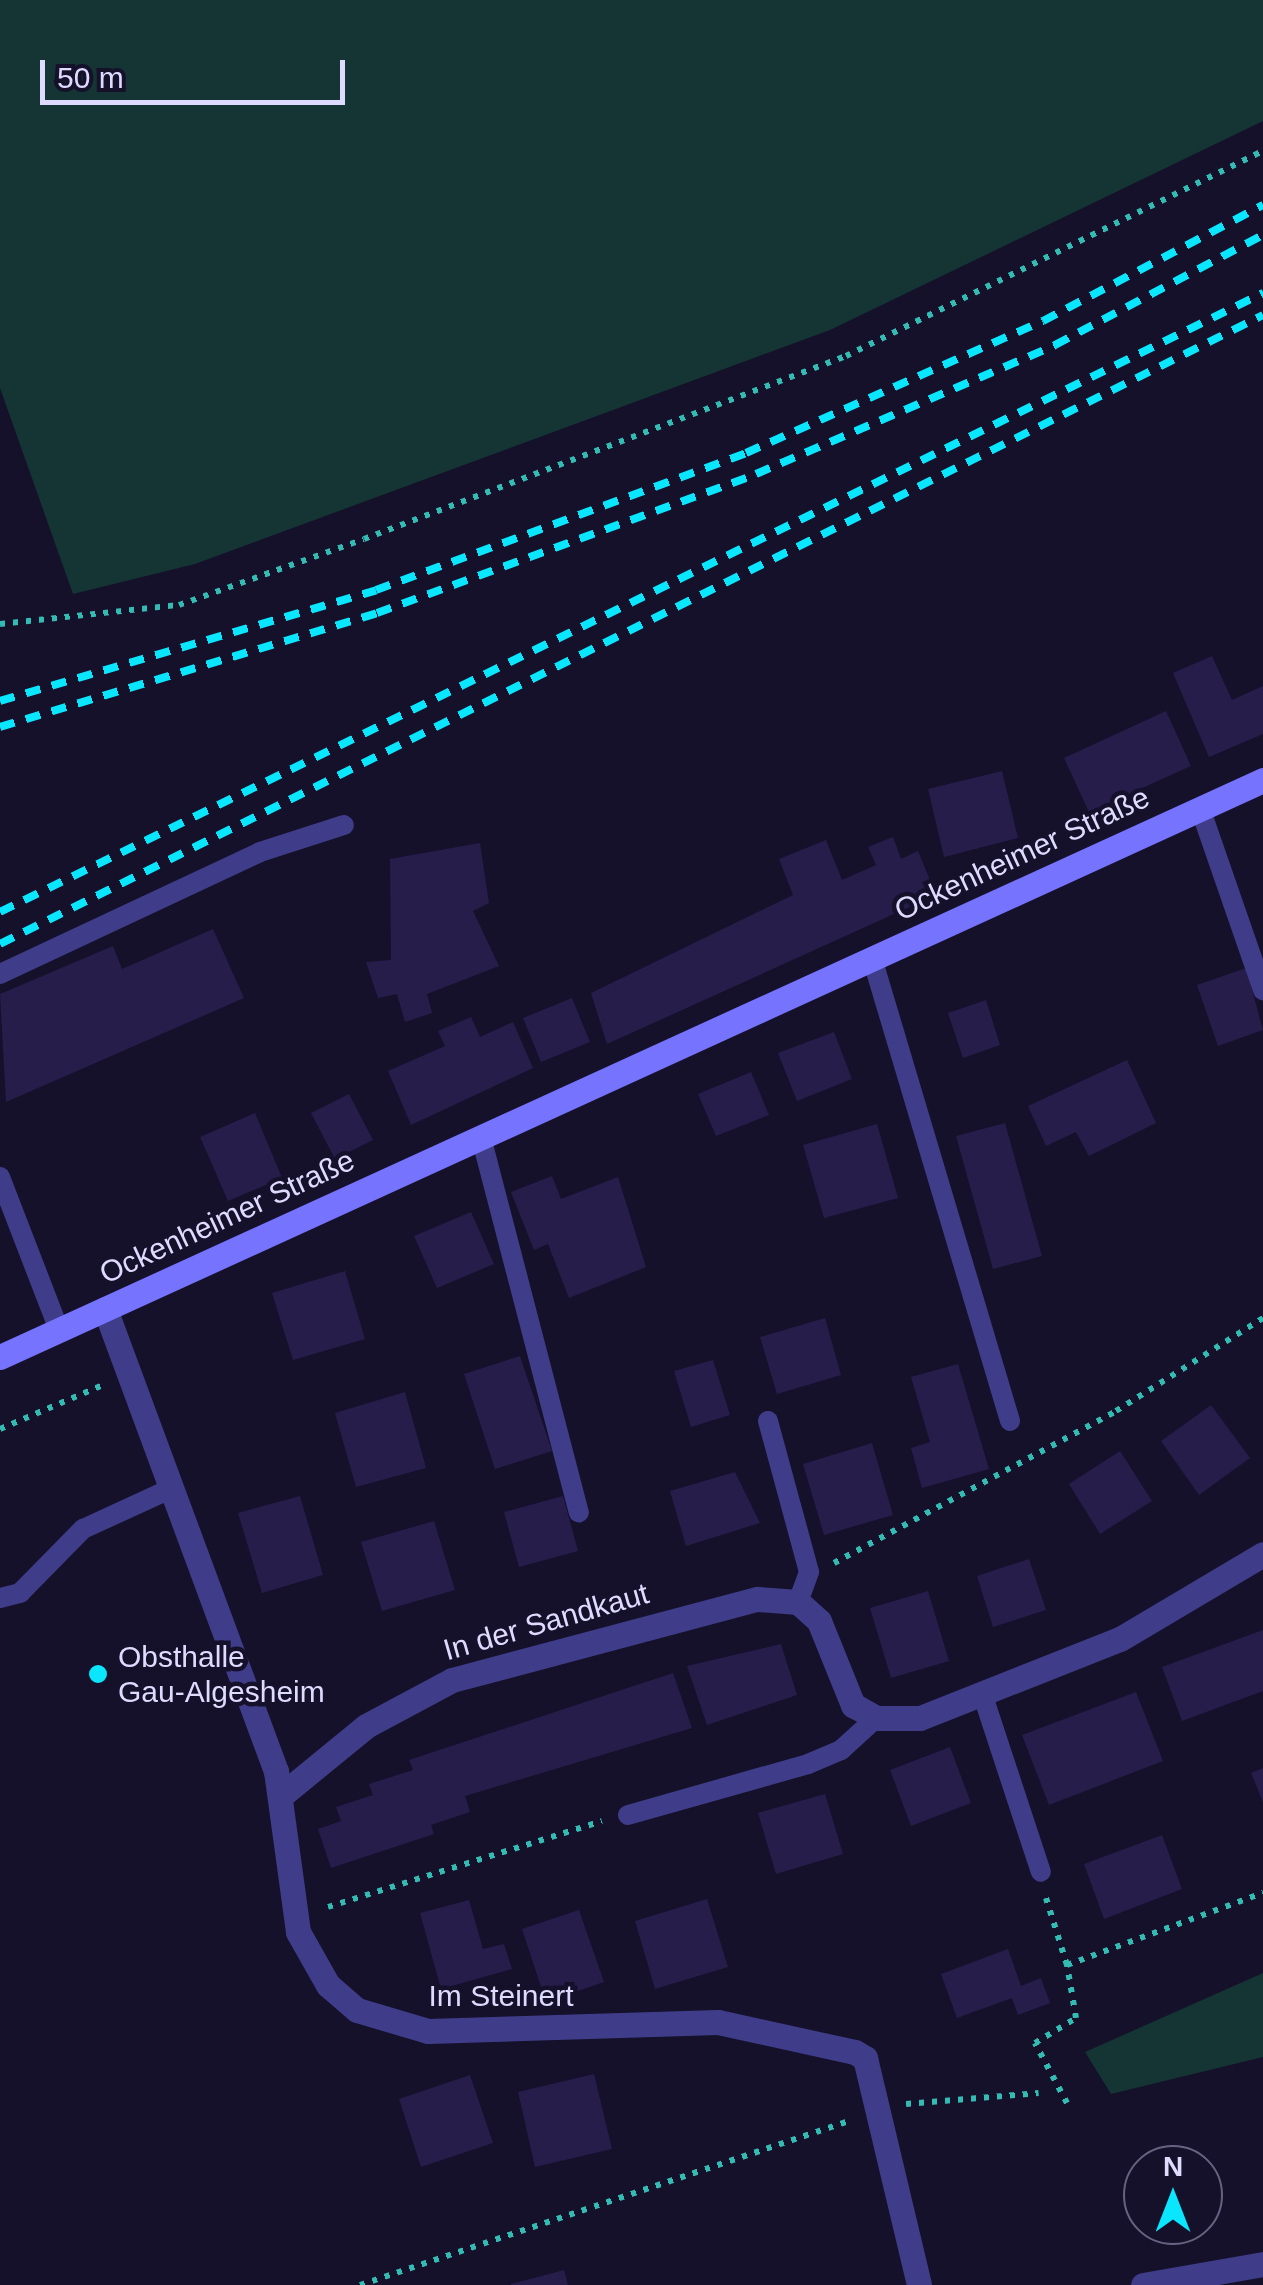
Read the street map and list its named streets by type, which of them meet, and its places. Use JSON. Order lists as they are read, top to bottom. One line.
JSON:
{"streets":{"main road":["Ockenheimer Straße"],"street":["In der Sandkaut","Im Steinert"]},"crossings":[["Ockenheimer Straße","Im Steinert"],["In der Sandkaut","Im Steinert"]],"places":["Obsthalle Gau-Algesheim"],"scale_bar":"50 m","north":"top"}
